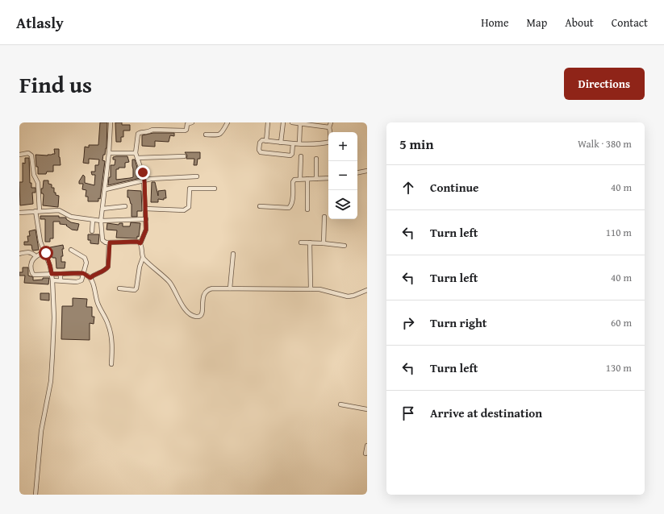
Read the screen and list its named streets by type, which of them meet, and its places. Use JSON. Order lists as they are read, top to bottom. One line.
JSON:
{"page":{"header":"Atlasly","nav":["Home","Map","About","Contact"],"title":"Find us","buttons":"Directions","heading":["5 min","Walk · 380 m"],"map_buttons":["+","−"],"list":[["Continue","40 m"],["Turn left","110 m"],["Turn left","40 m"],["Turn right","60 m"],["Turn left","130 m"],"Arrive at destination"]}}
